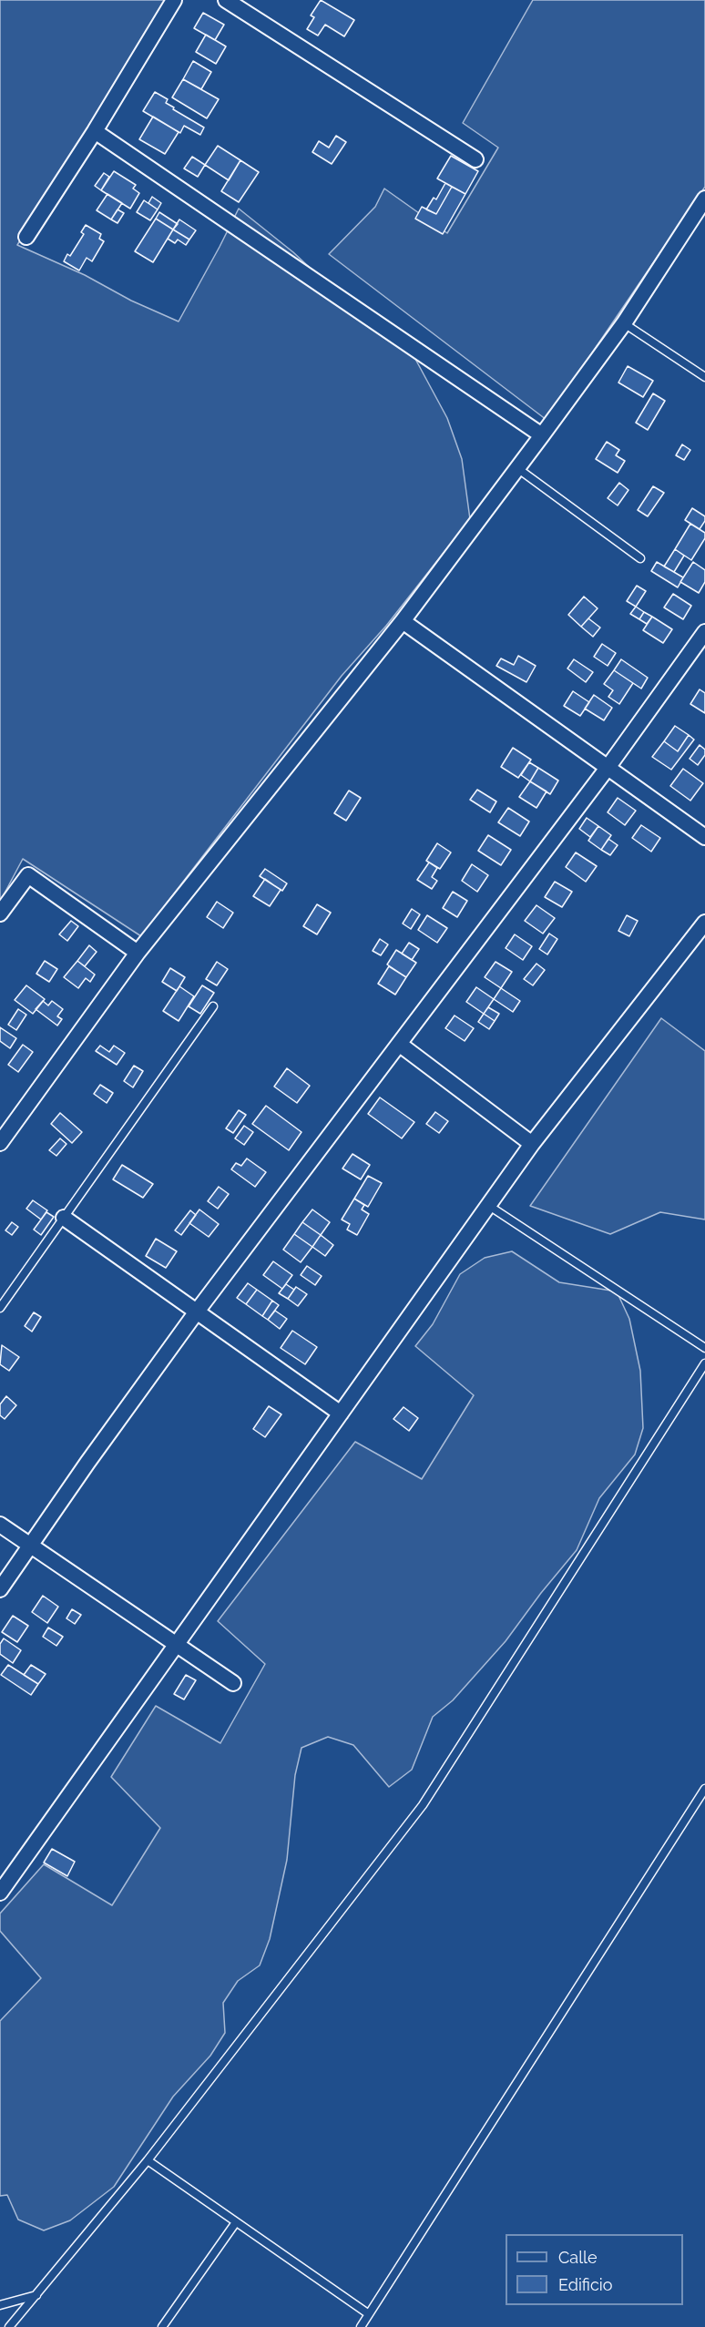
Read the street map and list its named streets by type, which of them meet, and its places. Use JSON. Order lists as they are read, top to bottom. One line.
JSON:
{"legend":["Calle","Edificio"]}
